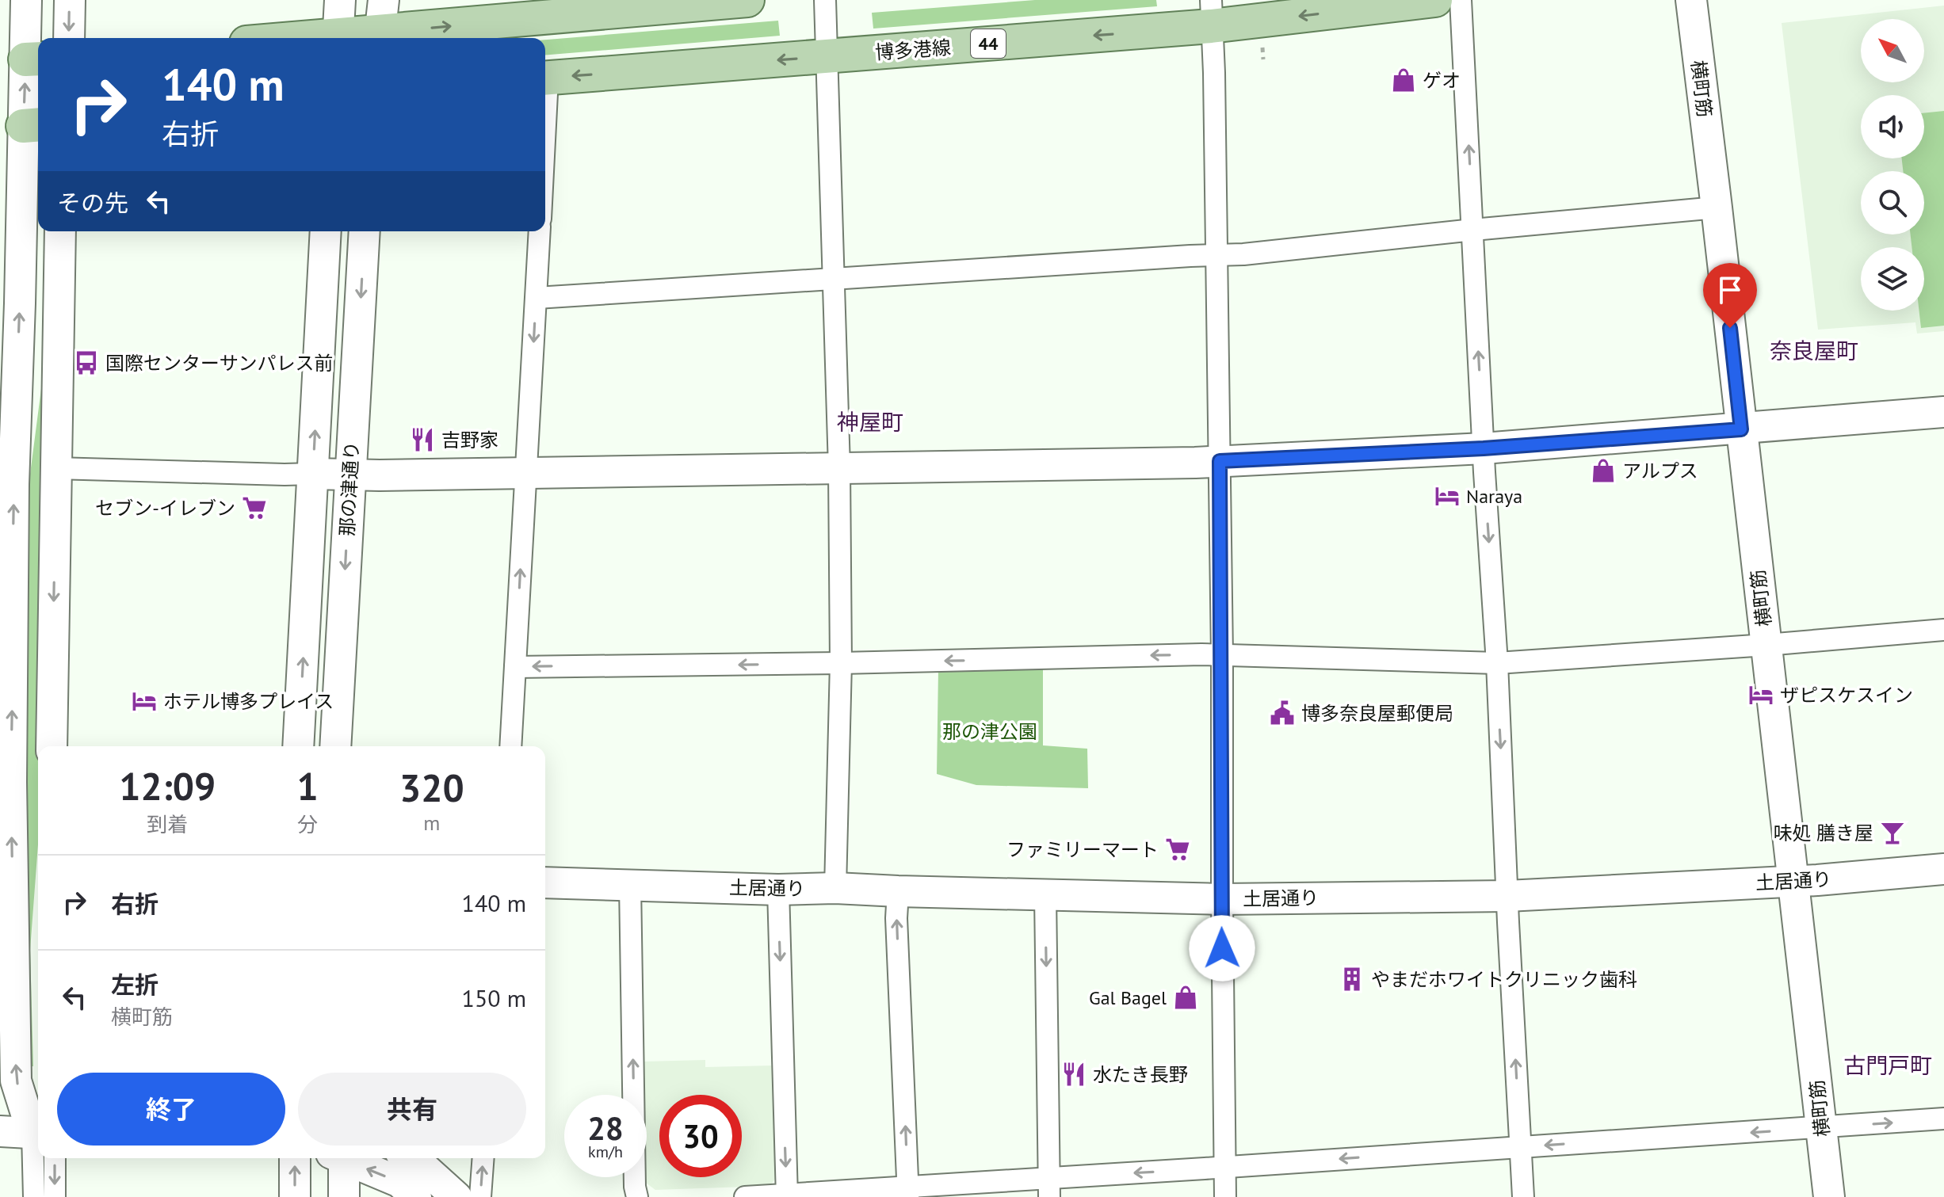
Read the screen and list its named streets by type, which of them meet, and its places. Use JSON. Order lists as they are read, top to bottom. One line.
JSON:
{"streets":{"main road":["44","博多港線"],"street":["横町筋","那の津通り","土居通り"]},"crossings":[["横町筋","土居通り"]],"one_way":["博多港線"],"districts":["奈良屋町","神屋町","古門戸町"],"parks":["那の津公園"],"places":{"shop":["ゲオ","アルプス","Gal Bagel"],"bus stop":["国際センターサンパレス前"],"restaurant":["吉野家","水たき長野"],"hotel":["Naraya","ザピスケスイン","ホテル博多プレイス"],"supermarket":["セブン-イレブン","ファミリーマート"],"public building":["博多奈良屋郵便局"],"bar":["味処 膳き屋"],"building":["やまだホワイトクリニック歯科"]},"north":"top left","page":{"turn":["140 m","右折"],"then":"その先","eta":["12:09","到着","1","分","320","m"],"list":[{"name":"右折","value":"140 m"},{"name":"左折","note":"横町筋","value":"150 m"}],"buttons":["終了","共有"],"speed":"28 km/h","limit":"30"}}
